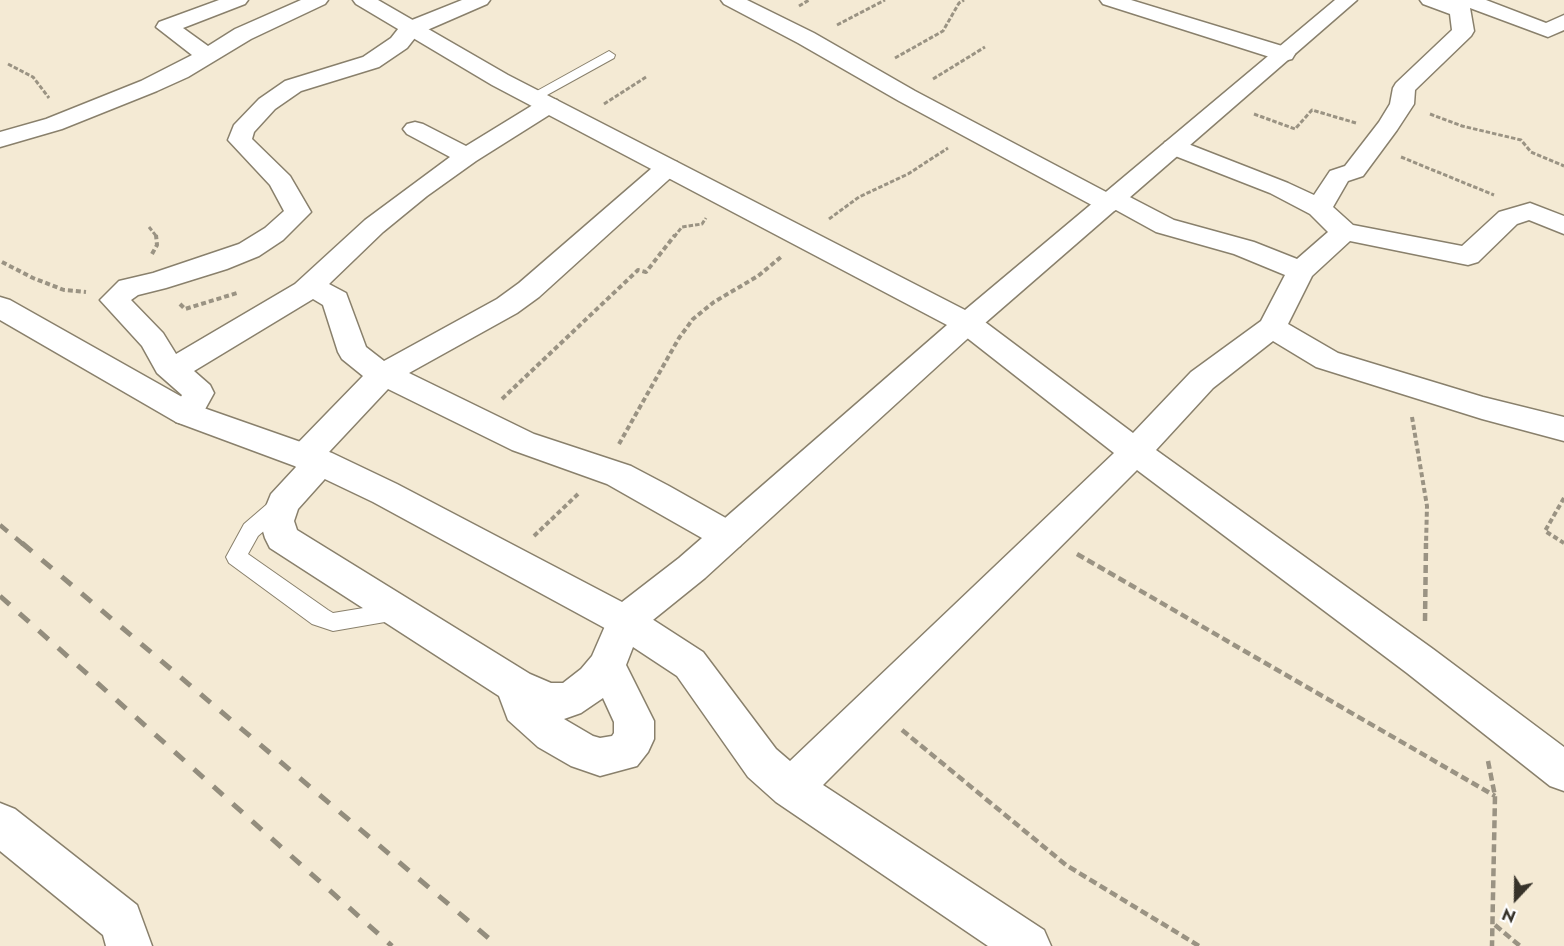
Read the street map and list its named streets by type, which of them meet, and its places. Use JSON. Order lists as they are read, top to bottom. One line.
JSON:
{"north":"bottom"}
